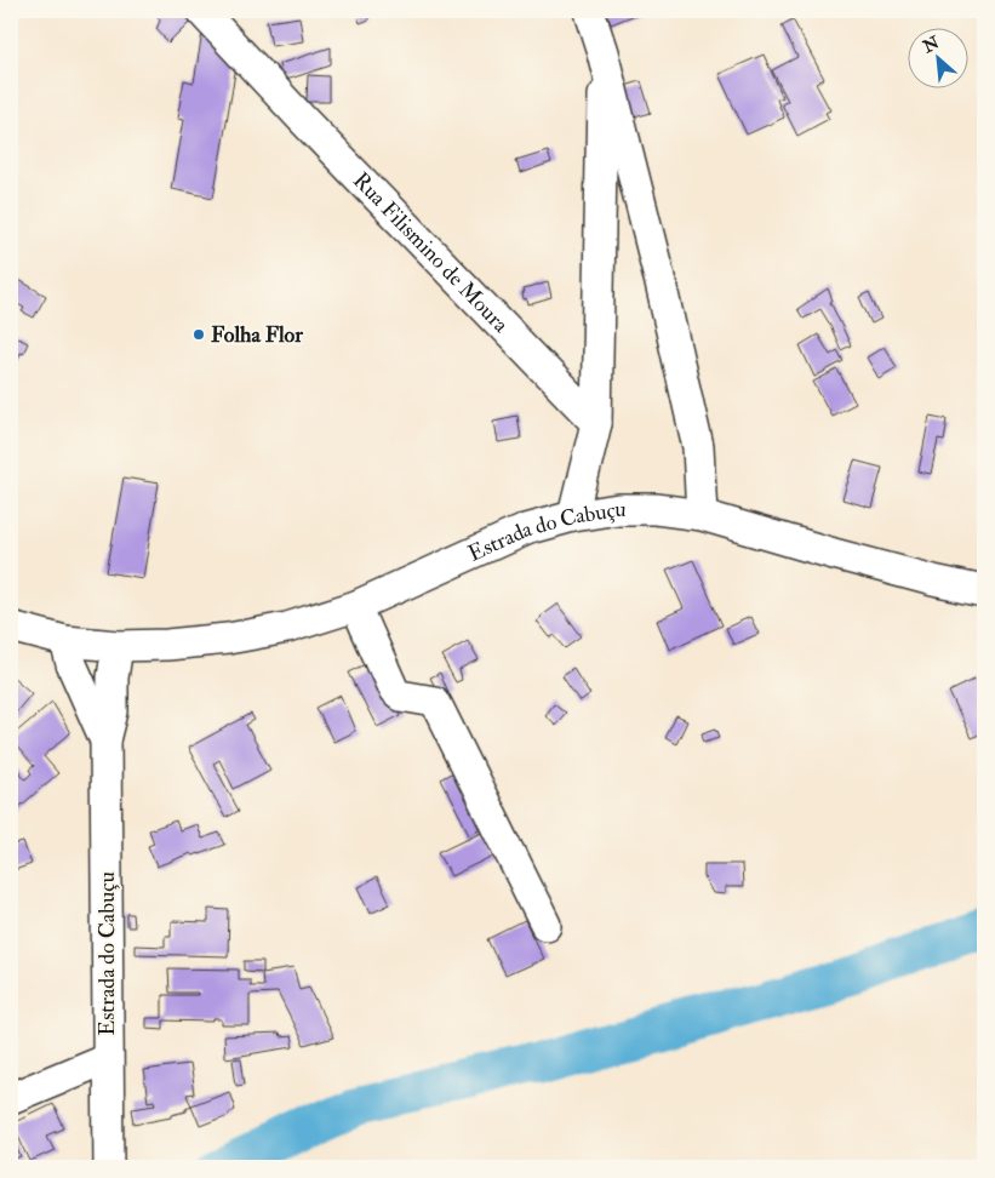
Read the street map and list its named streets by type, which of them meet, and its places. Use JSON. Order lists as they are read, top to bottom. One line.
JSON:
{"streets":{"street":["Rua Filismino de Moura","Estrada do Cabuçu"]},"places":["Folha Flor"],"north":"top left"}
